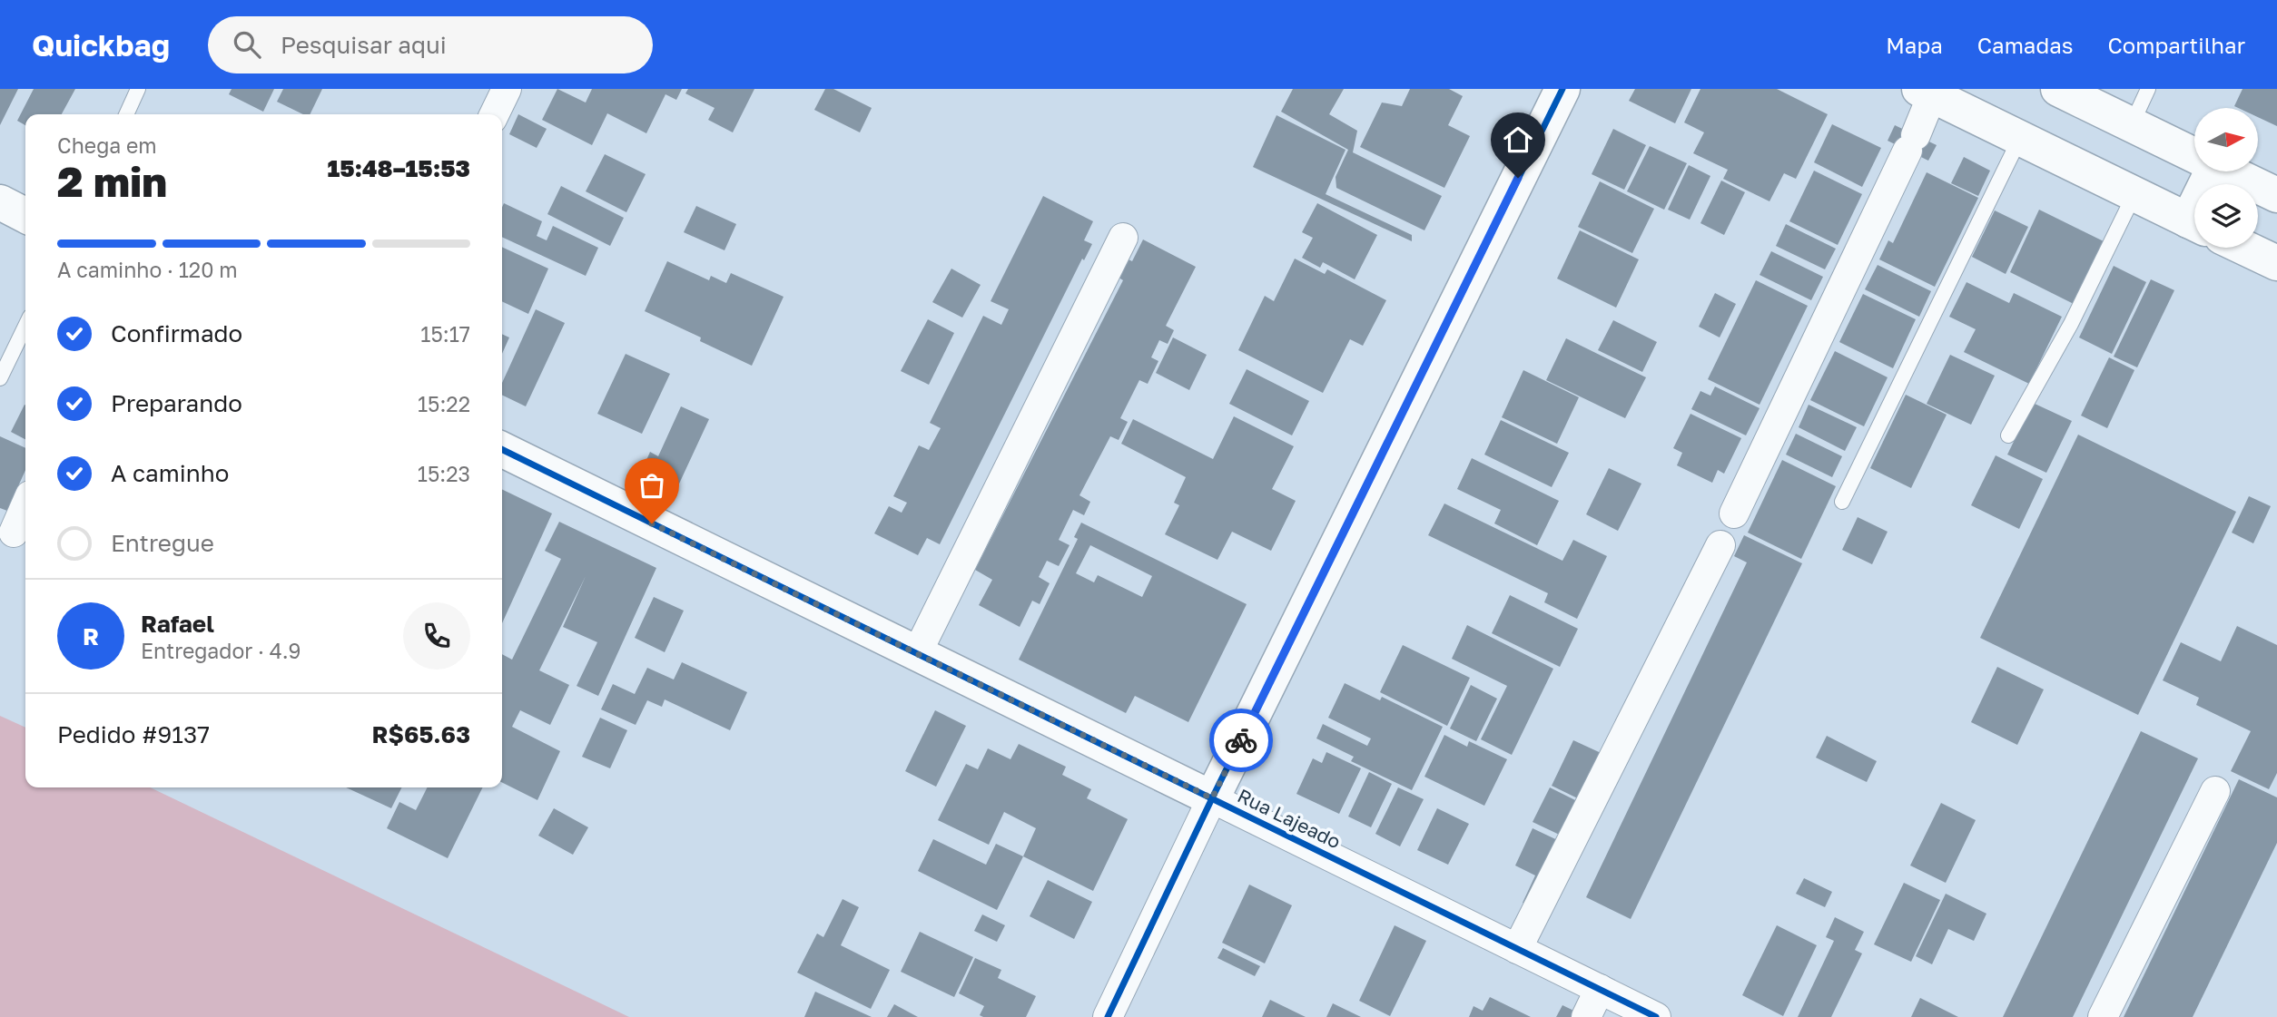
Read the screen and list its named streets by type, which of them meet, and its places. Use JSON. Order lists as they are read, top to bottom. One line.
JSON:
{"streets":{"street":["Rua Lajeado"]},"north":"right","page":{"header":"Quickbag","search":"Pesquisar aqui","nav":["Mapa","Camadas","Compartilhar"],"heading":["2 min","Chega em","15:48–15:53"],"panel":["Rafael","Entregador · 4.9","Pedido #9137","R$65.63"],"bar":"A caminho · 120 m","list":[["Confirmado","15:17"],["Preparando","15:22"],["A caminho","15:23"],"Entregue"],"round":"R"}}
